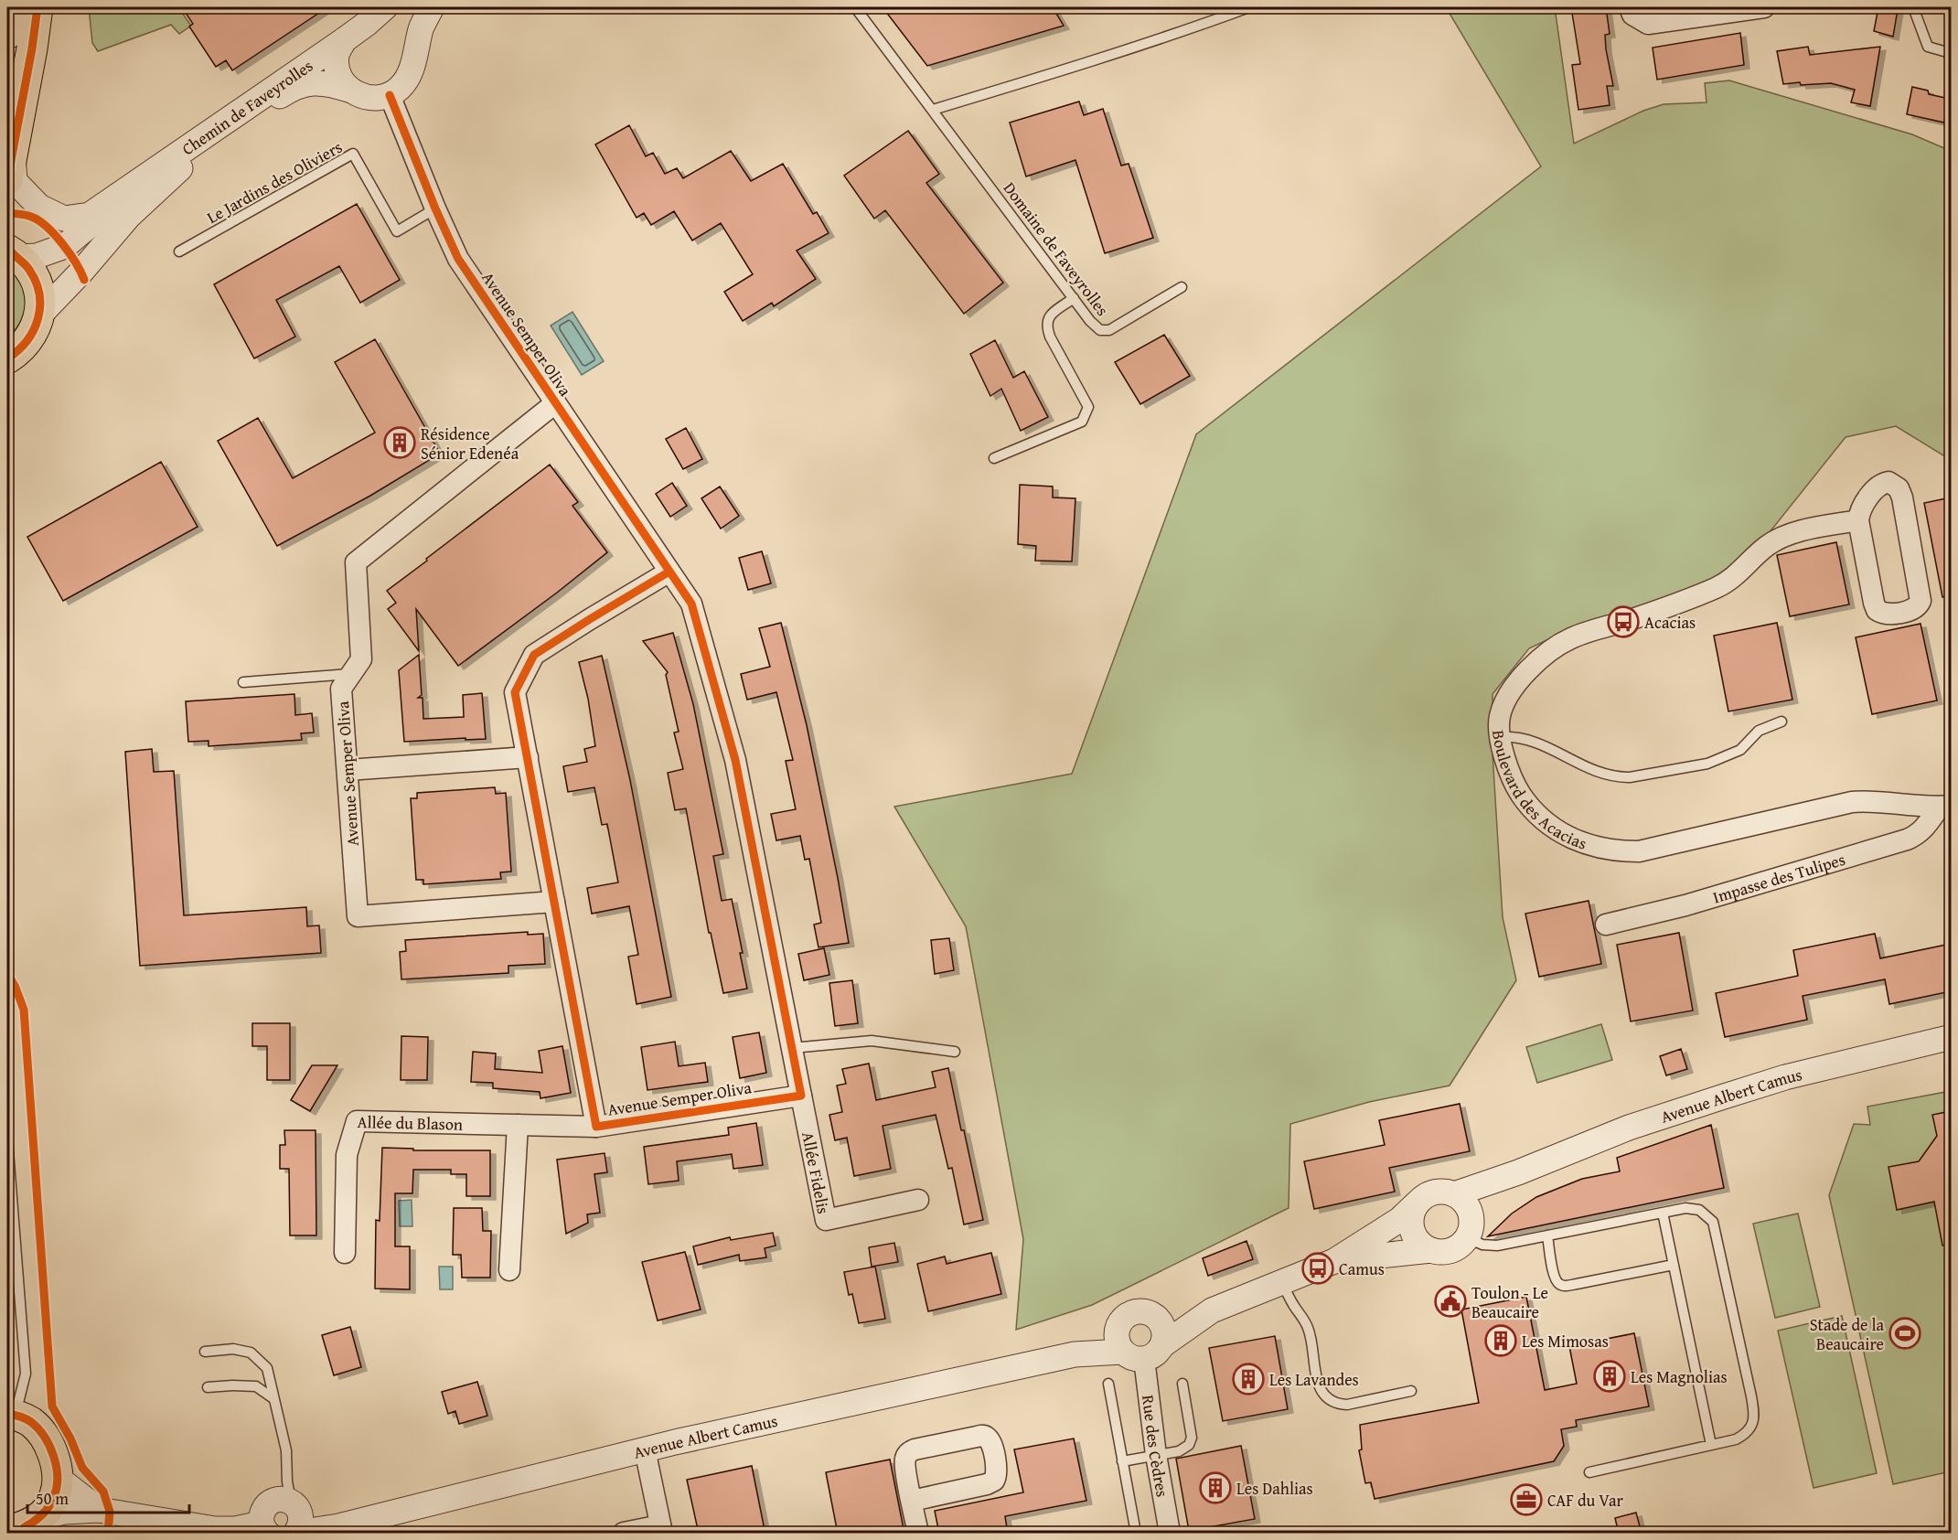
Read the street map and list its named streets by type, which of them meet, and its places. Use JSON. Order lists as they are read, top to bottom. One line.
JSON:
{"streets":{"street":["Chemin de Faveyrolles","Avenue Semper Oliva","Boulevard des Acacias","Impasse des Tulipes","Avenue Albert Camus","Allée du Blason","Allée Fidelis","Rue des Cèdres"],"lane":["Le Jardins des Oliviers","Domaine de Faveyrolles"]},"crossings":[["Chemin de Faveyrolles","Avenue Semper Oliva"],["Le Jardins des Oliviers","Avenue Semper Oliva"],["Avenue Semper Oliva","Allée du Blason"],["Avenue Semper Oliva","Allée Fidelis"],["Boulevard des Acacias","Impasse des Tulipes"],["Avenue Albert Camus","Rue des Cèdres"]],"places":{"building":["Résidence Sénior Edenéa","Les Mimosas","Les Magnolias","Les Lavandes","Les Dahlias"],"bus stop":["Acacias","Camus"],"public building":["Toulon - Le Beaucaire"],"sports":["Stade de la Beaucaire"],"office":["CAF du Var"]},"scale_bar":"50 m"}
